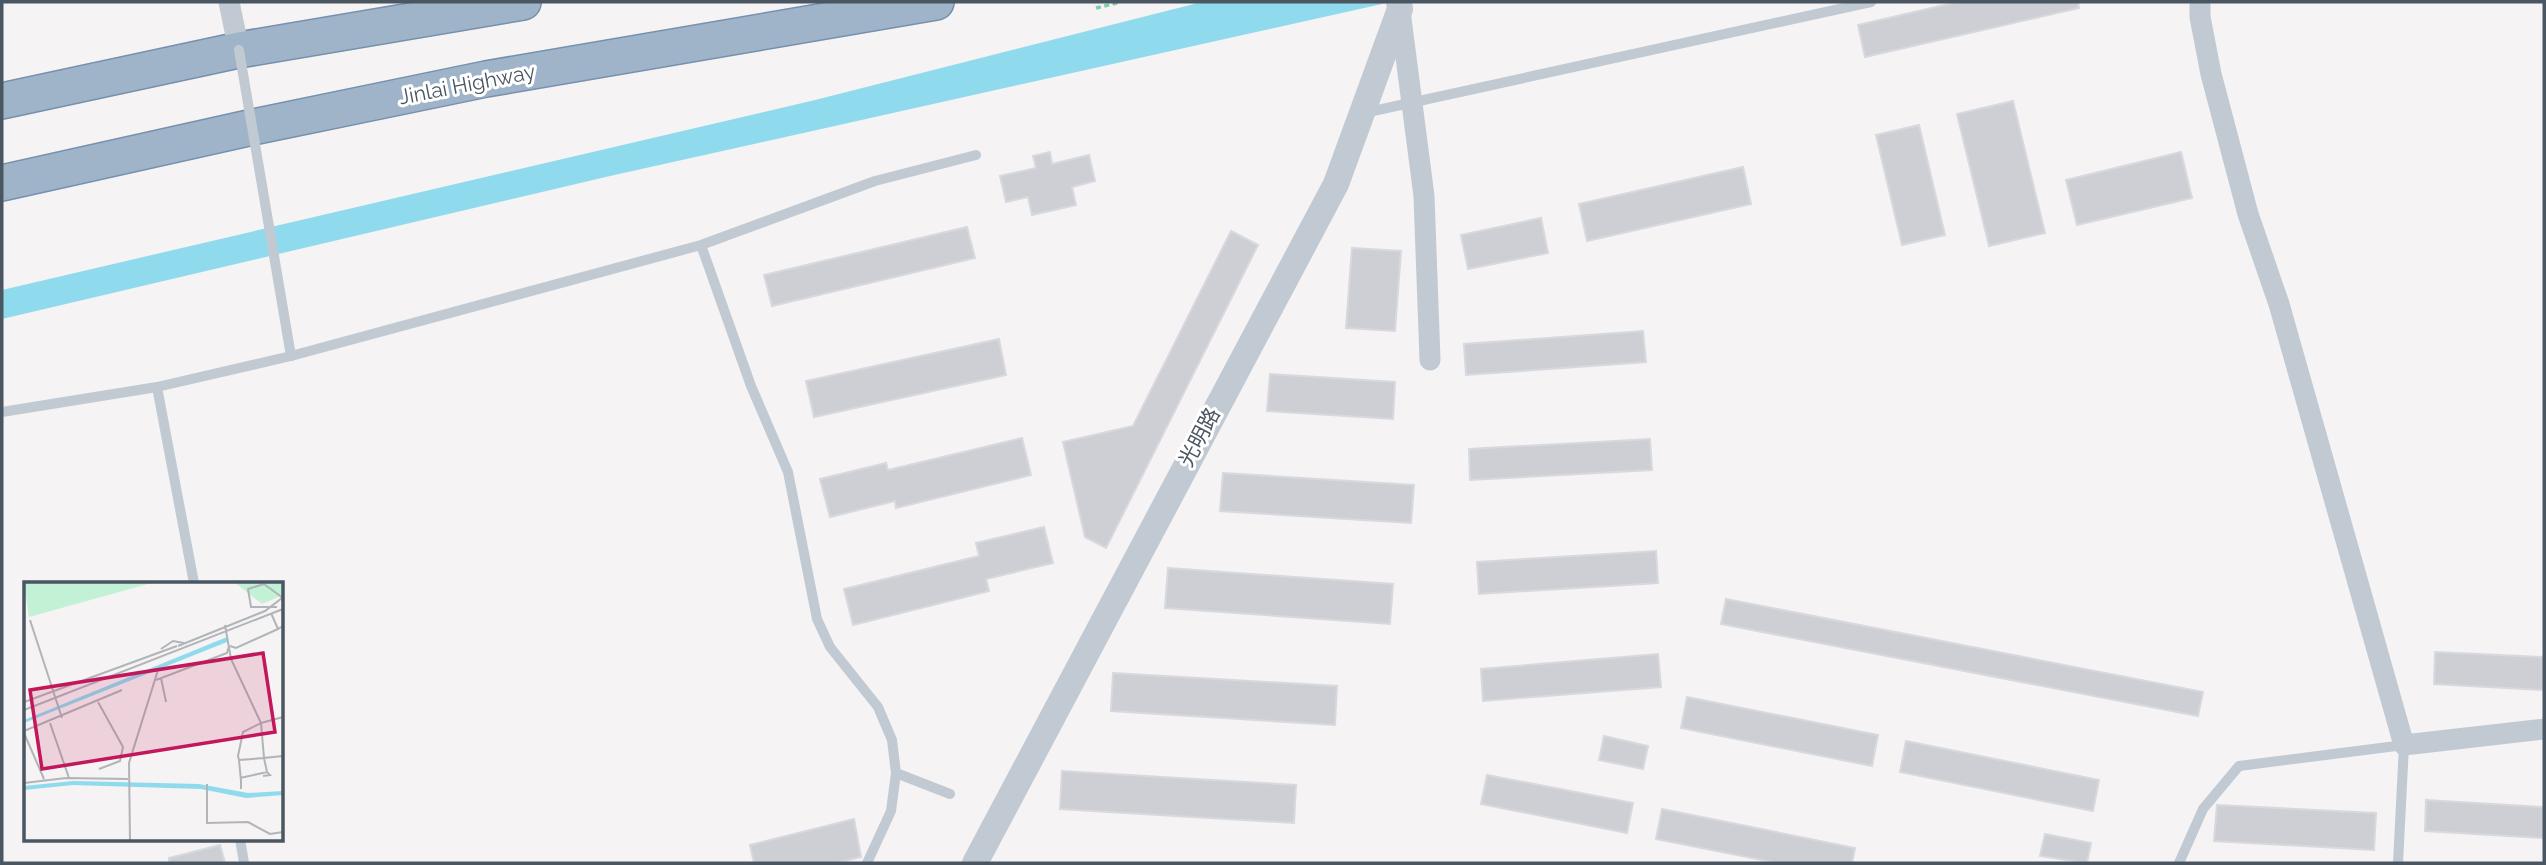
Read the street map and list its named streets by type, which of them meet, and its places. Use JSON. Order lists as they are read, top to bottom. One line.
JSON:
{"streets":{"highway":["Jinlai Highway"],"street":["光明路"]}}
